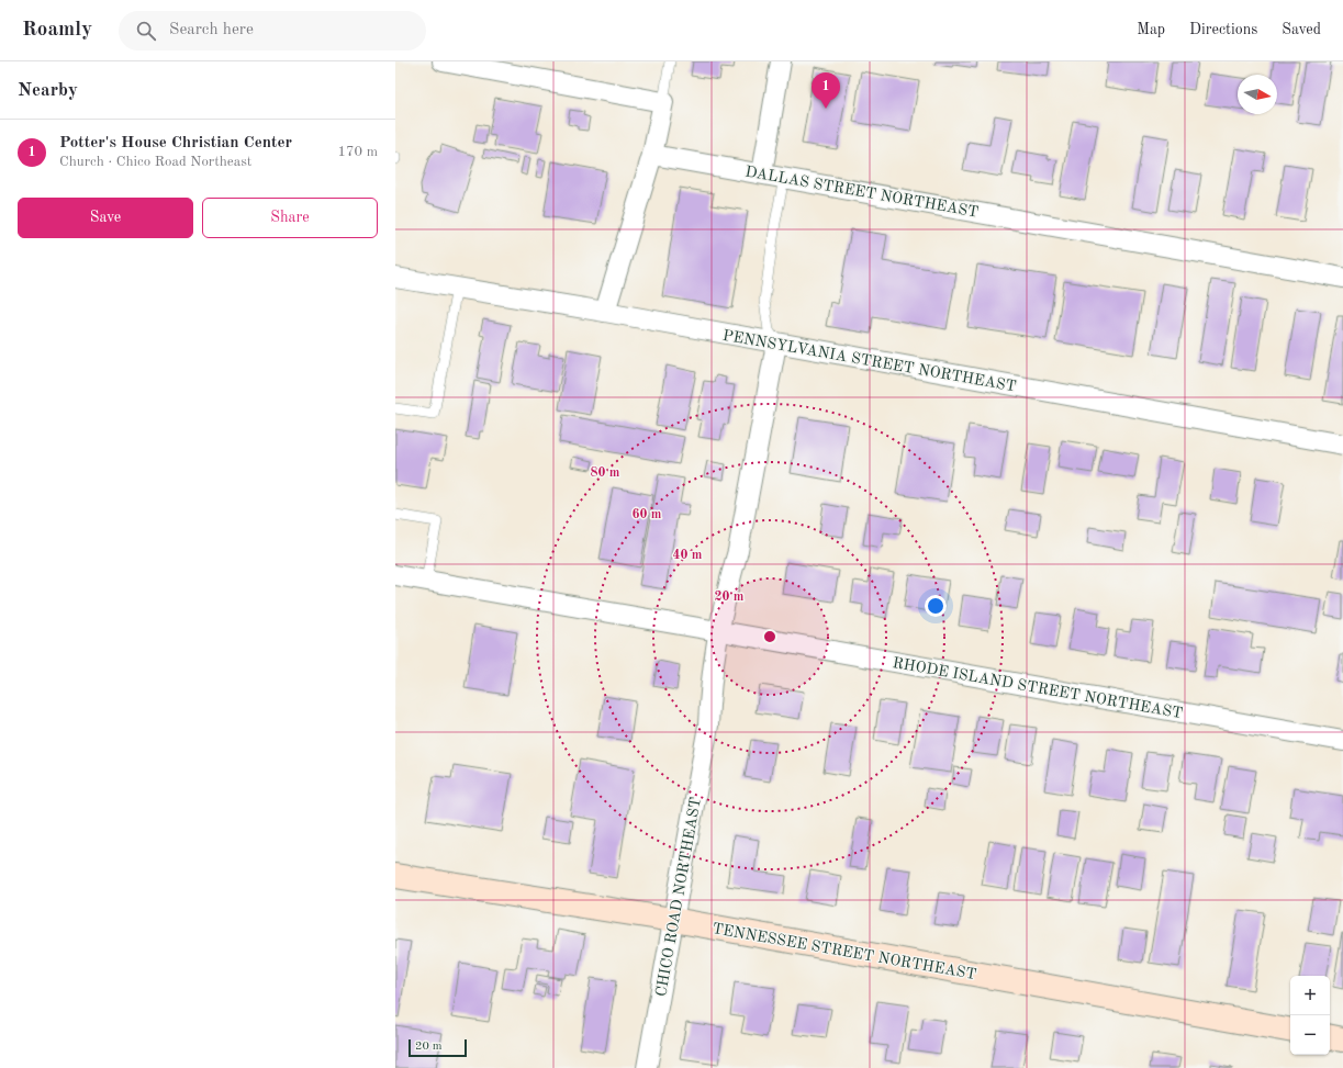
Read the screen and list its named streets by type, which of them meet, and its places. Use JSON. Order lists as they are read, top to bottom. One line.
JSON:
{"streets":{"street":["DALLAS STREET NORTHEAST","PENNSYLVANIA STREET NORTHEAST","RHODE ISLAND STREET NORTHEAST","CHICO ROAD NORTHEAST","TENNESSEE STREET NORTHEAST"]},"crossings":[["PENNSYLVANIA STREET NORTHEAST","CHICO ROAD NORTHEAST"],["RHODE ISLAND STREET NORTHEAST","CHICO ROAD NORTHEAST"],["CHICO ROAD NORTHEAST","TENNESSEE STREET NORTHEAST"]],"scale_bar":"20 m","north":"right","page":{"header":"Roamly","search":"Search here","nav":["Map","Directions","Saved"],"heading":"Nearby","pins":"1","list":[{"mark":"1","name":"Potter's House Christian Center","note":"Church · Chico Road Northeast","value":"170 m"}],"buttons":["Save","Share"],"map_buttons":["+","−"],"scale":"20 m"},"rings":["80 m","60 m","40 m","20 m"]}
